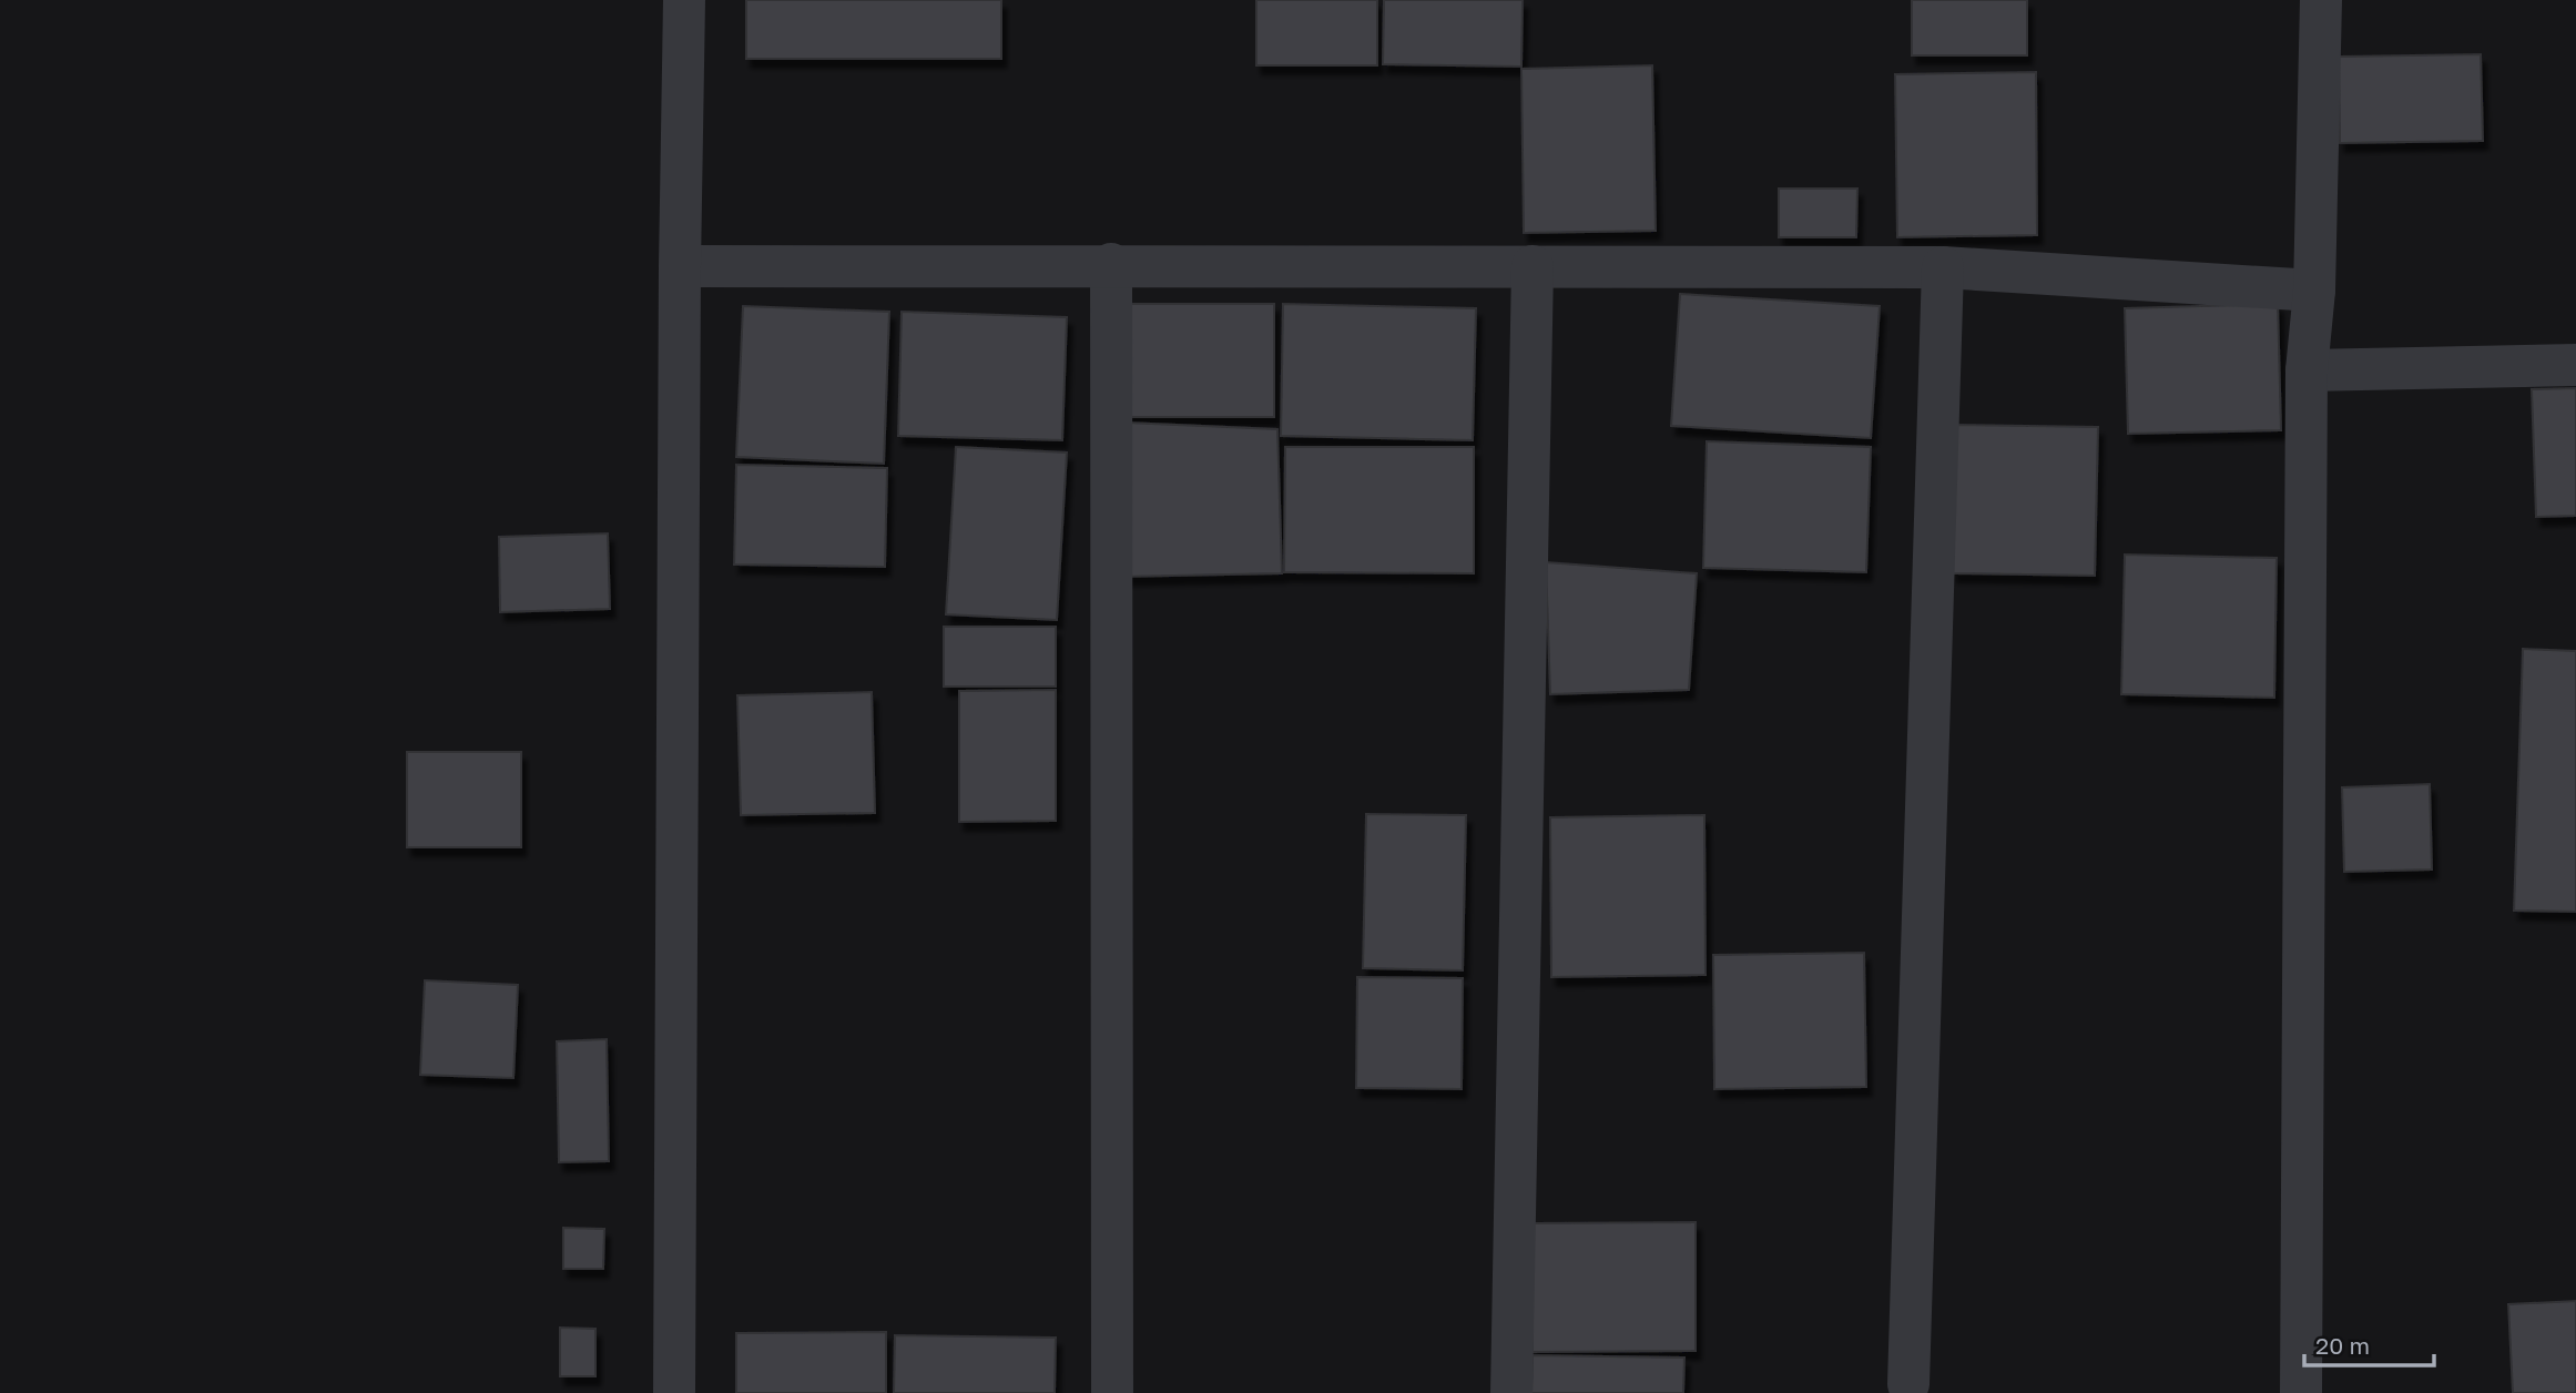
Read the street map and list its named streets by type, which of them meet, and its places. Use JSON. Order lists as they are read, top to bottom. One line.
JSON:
{"scale_bar":"20 m"}
